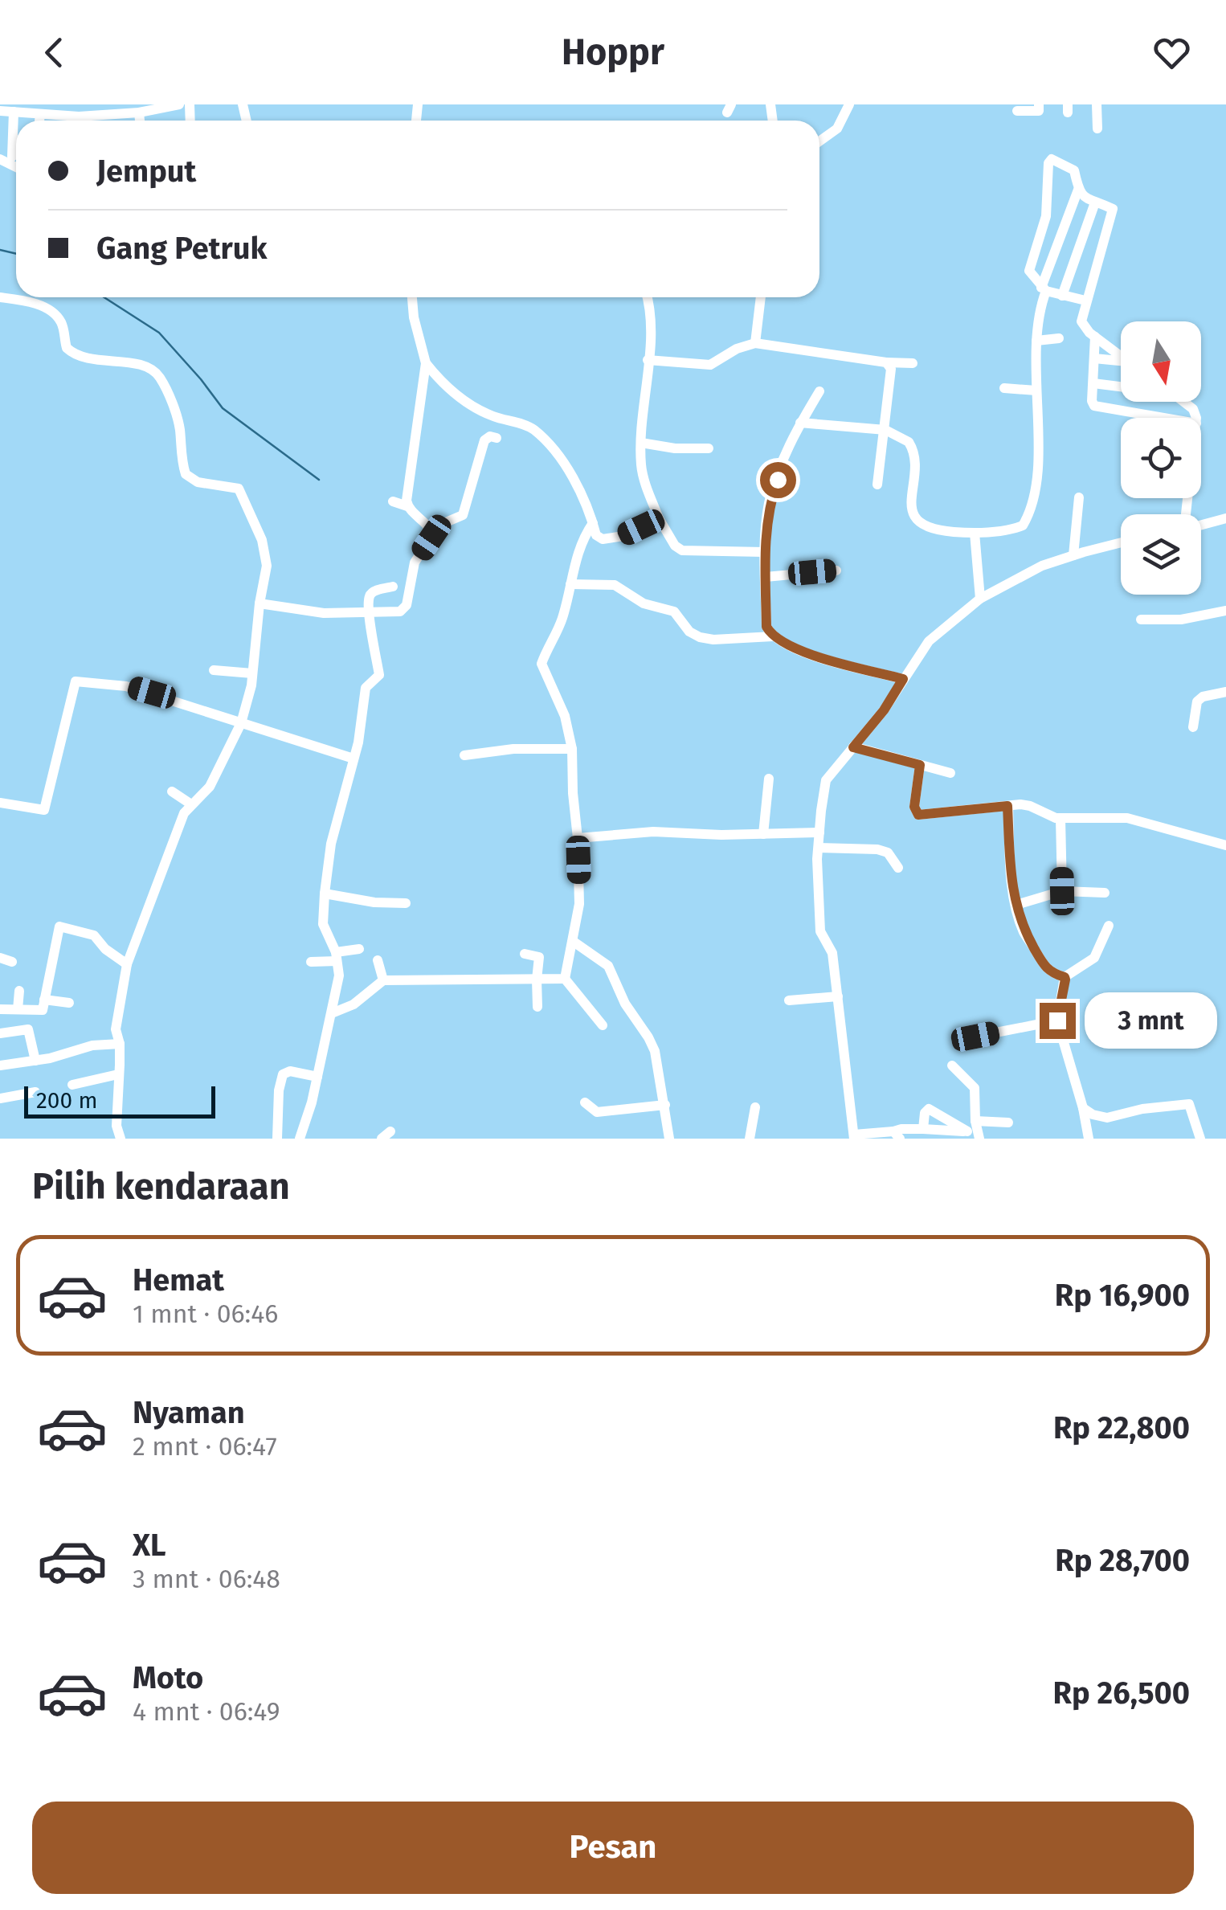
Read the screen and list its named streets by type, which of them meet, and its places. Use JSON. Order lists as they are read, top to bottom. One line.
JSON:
{"scale_bar":"200 m","north":"bottom","page":{"header":"Hoppr","banner":["Jemput","Gang Petruk"],"bubble":"3 mnt","scale":"200 m","heading":"Pilih kendaraan","list":[{"name":"Hemat","note":"1 mnt · 06:46","value":"Rp 16,900"},{"name":"Nyaman","note":"2 mnt · 06:47","value":"Rp 22,800"},{"name":"XL","note":"3 mnt · 06:48","value":"Rp 28,700"},{"name":"Moto","note":"4 mnt · 06:49","value":"Rp 26,500"}],"buttons":"Pesan"}}
